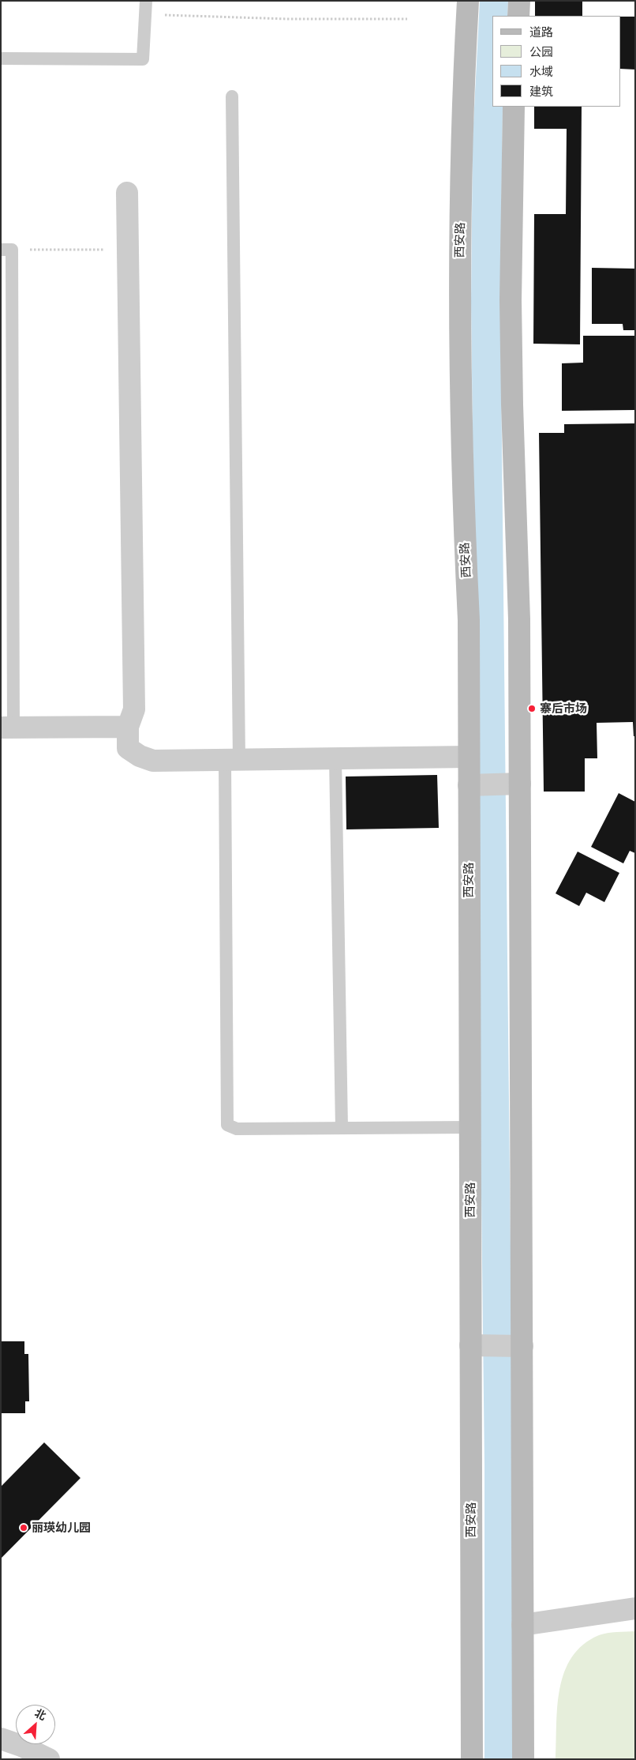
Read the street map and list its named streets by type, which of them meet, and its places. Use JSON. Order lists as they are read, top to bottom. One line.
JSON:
{"streets":{"street":["西安路"]},"places":["寨后市场","丽瑛幼儿园"],"legend":["道路","公园","水域","建筑"],"north":"top right"}
